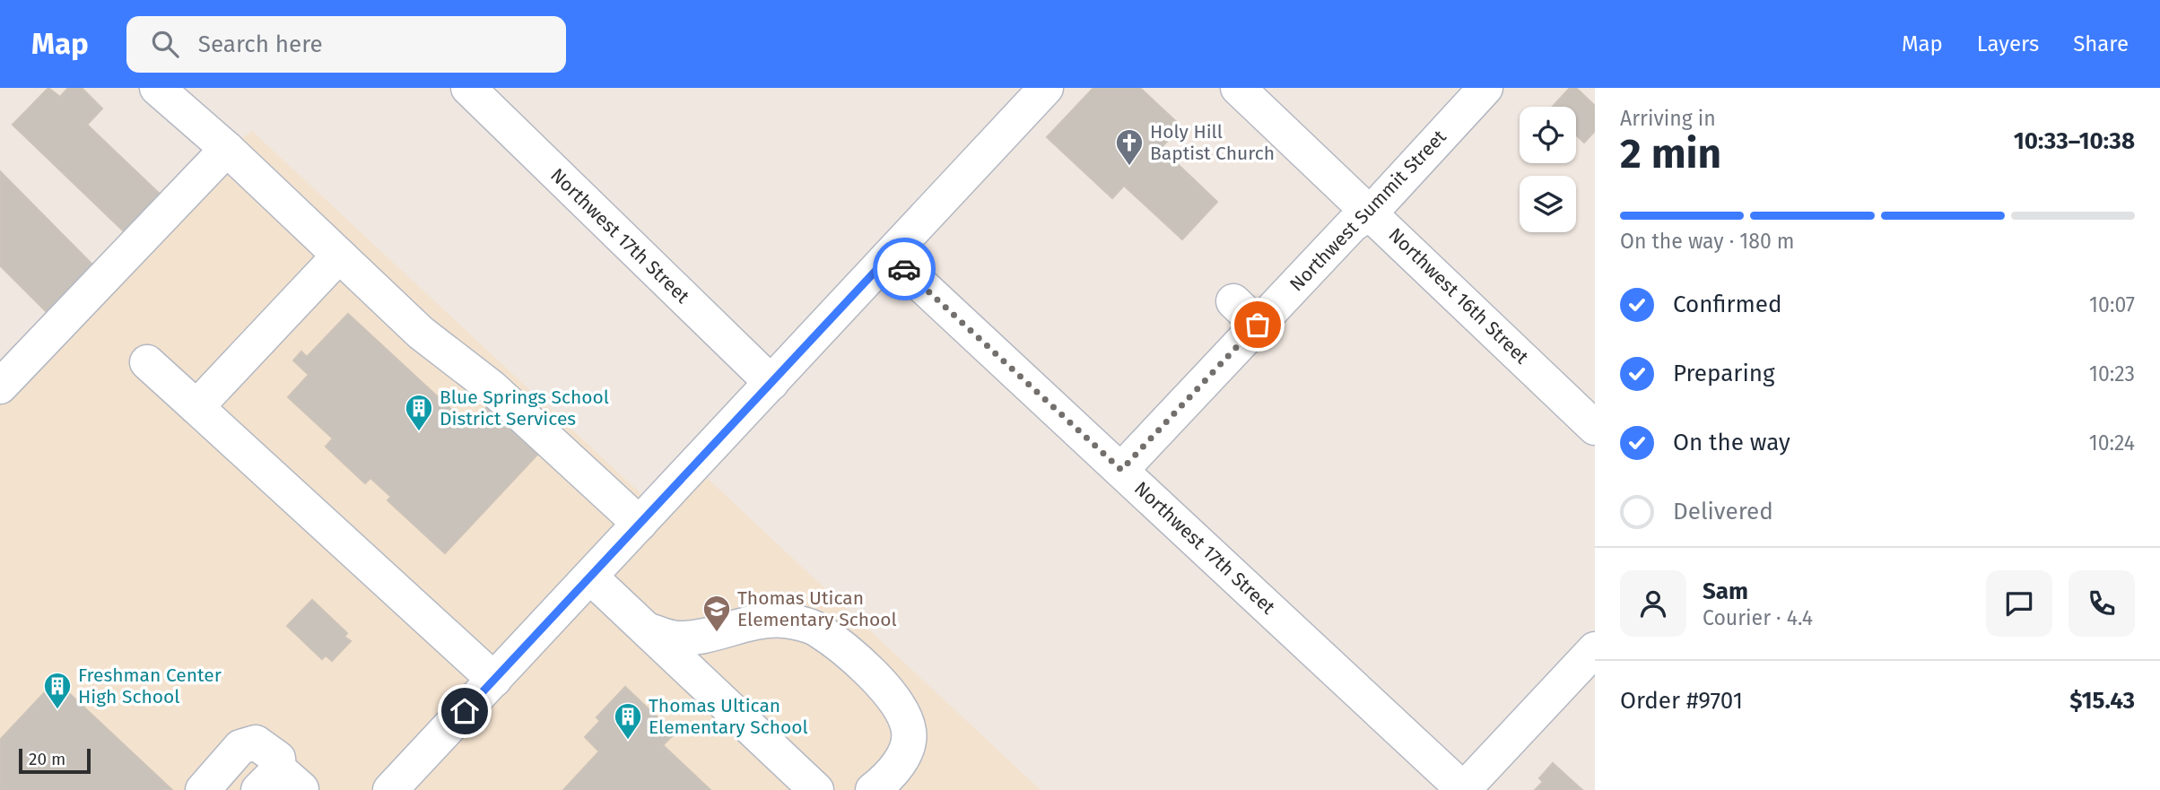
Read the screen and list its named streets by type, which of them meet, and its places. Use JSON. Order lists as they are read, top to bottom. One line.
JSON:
{"streets":{"street":["Northwest Summit Street","Northwest 17th Street","Northwest 16th Street"]},"crossings":[["Northwest Summit Street","Northwest 17th Street"],["Northwest Summit Street","Northwest 16th Street"]],"places":{"church":["Holy Hill Baptist Church"],"building":["Blue Springs School District Services","Freshman Center High School","Thomas Ultican Elementary School"],"school or university":["Thomas Utican Elementary School"]},"scale_bar":"20 m","page":{"header":"Map","search":"Search here","nav":["Map","Layers","Share"],"heading":["2 min","Arriving in","10:33–10:38"],"panel":["Sam","Courier · 4.4","Order #9701","$15.43"],"bar":"On the way · 180 m","list":[["Confirmed","10:07"],["Preparing","10:23"],["On the way","10:24"],"Delivered"],"scale":"20 m"}}
